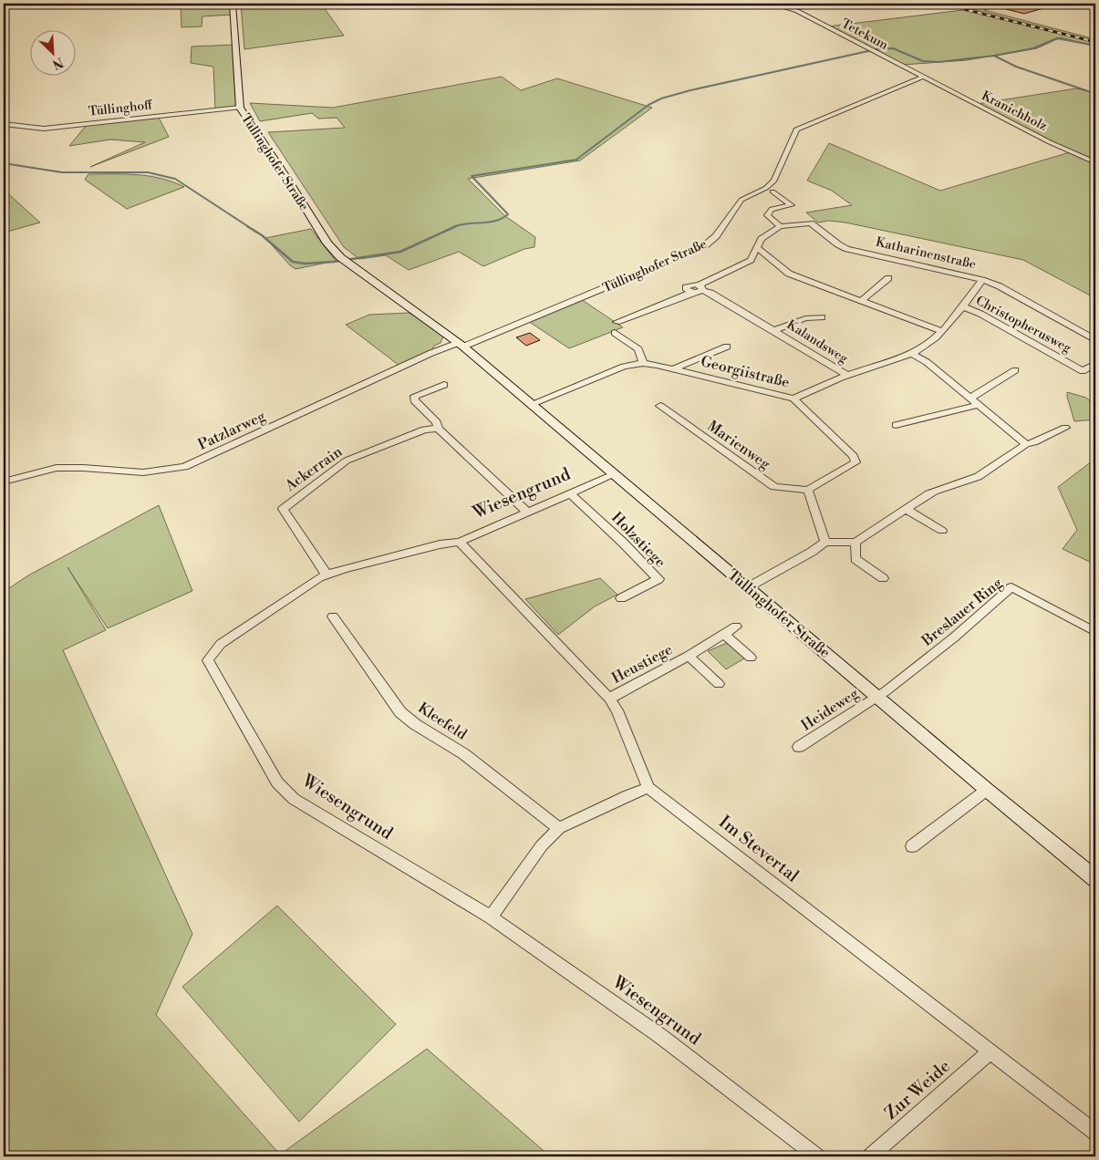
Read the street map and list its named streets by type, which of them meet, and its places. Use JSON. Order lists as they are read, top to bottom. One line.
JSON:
{"streets":{"main road":["Tüllinghofer Straße"],"street":["Tetekum","Tüllinghoff","Kranichholz","Katharinenstraße","Christopherusweg","Kalandsweg","Georgiistraße","Patzlarweg","Marienweg","Ackerrain","Wiesengrund","Holzstiege","Breslauer Ring","Heustiege","Heideweg","Kleefeld","Im Stevertal","Zur Weide"]},"crossings":[["Tetekum","Kranichholz"],["Tetekum","Tüllinghofer Straße"],["Tüllinghoff","Tüllinghofer Straße"],["Kranichholz","Tüllinghofer Straße"],["Tüllinghofer Straße","Georgiistraße"],["Tüllinghofer Straße","Patzlarweg"],["Tüllinghofer Straße","Wiesengrund"],["Tüllinghofer Straße","Breslauer Ring"],["Tüllinghofer Straße","Heideweg"],["Katharinenstraße","Christopherusweg"],["Katharinenstraße","Kalandsweg"],["Katharinenstraße","Georgiistraße"],["Georgiistraße","Marienweg"],["Ackerrain","Wiesengrund"],["Wiesengrund","Holzstiege"],["Wiesengrund","Im Stevertal"],["Breslauer Ring","Heideweg"],["Heustiege","Im Stevertal"],["Im Stevertal","Zur Weide"]],"north":"bottom right"}
